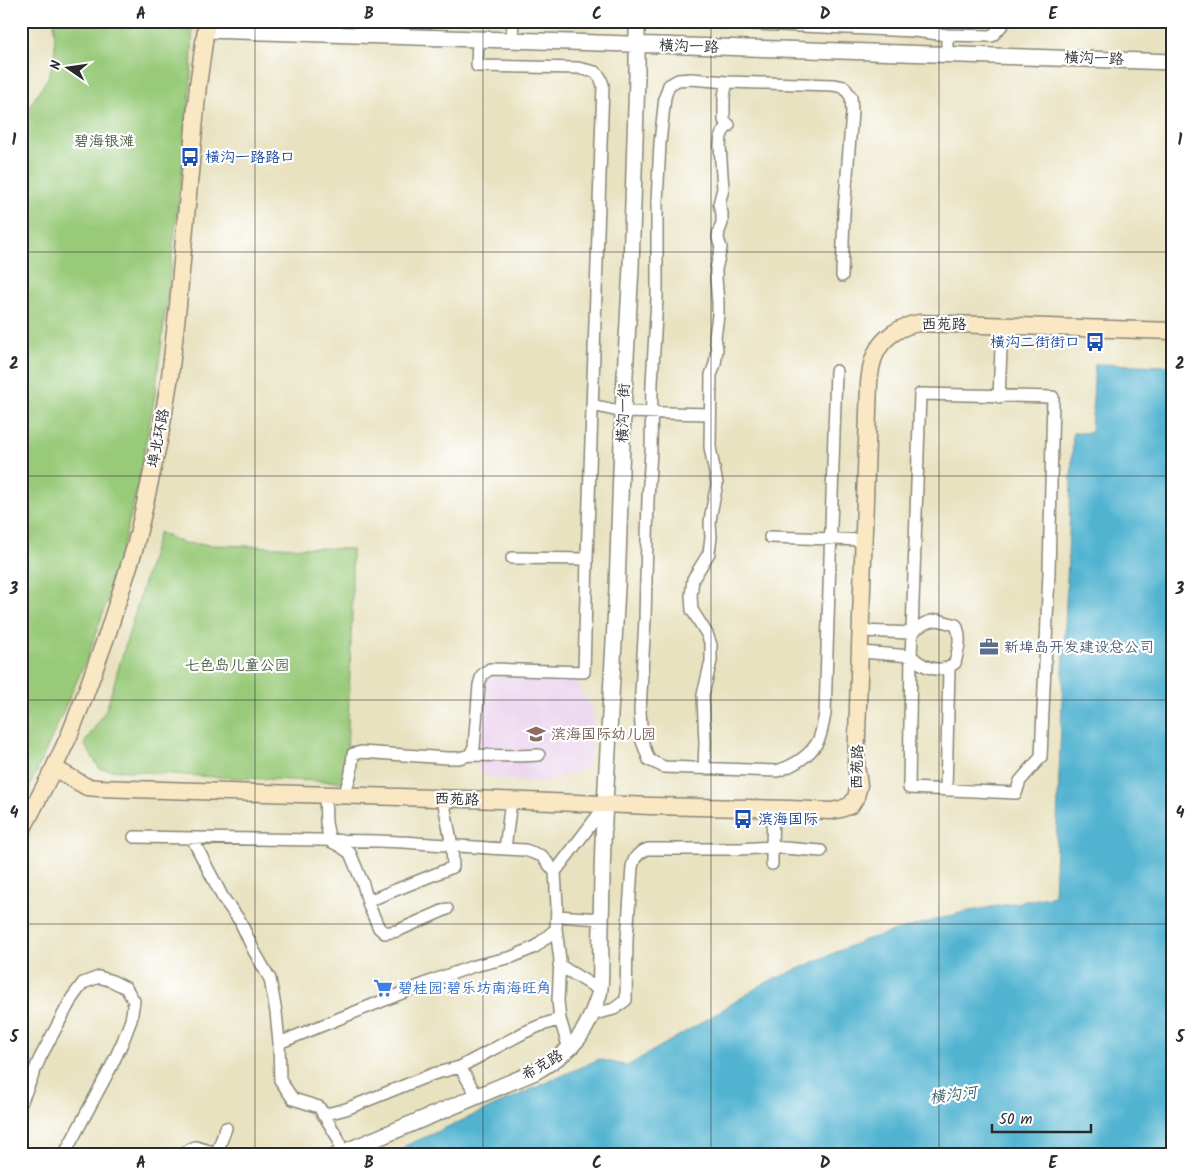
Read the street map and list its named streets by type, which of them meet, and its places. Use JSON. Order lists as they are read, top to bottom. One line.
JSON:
{"streets":{"main road":["西苑路","埠北环路"],"street":["横沟一路","横沟一街","希克路"]},"crossings":[["横沟一路","横沟一街"],["横沟一路","埠北环路"],["西苑路","横沟一街"],["西苑路","埠北环路"],["西苑路","希克路"],["横沟一街","希克路"]],"water":["横沟河"],"parks":["碧海银滩","七色岛儿童公园"],"places":{"bus stop":["横沟一路路口","横沟二街街口","滨海国际"],"office":["新埠岛开发建设总公司"],"school or university":["滨海国际幼儿园"],"supermarket":["碧桂园·碧乐坊南海旺角"]},"scale_bar":"50 m","north":"left","grid":{"columns":["A","B","C","D","E"],"rows":["1","2","3","4","5"]}}
